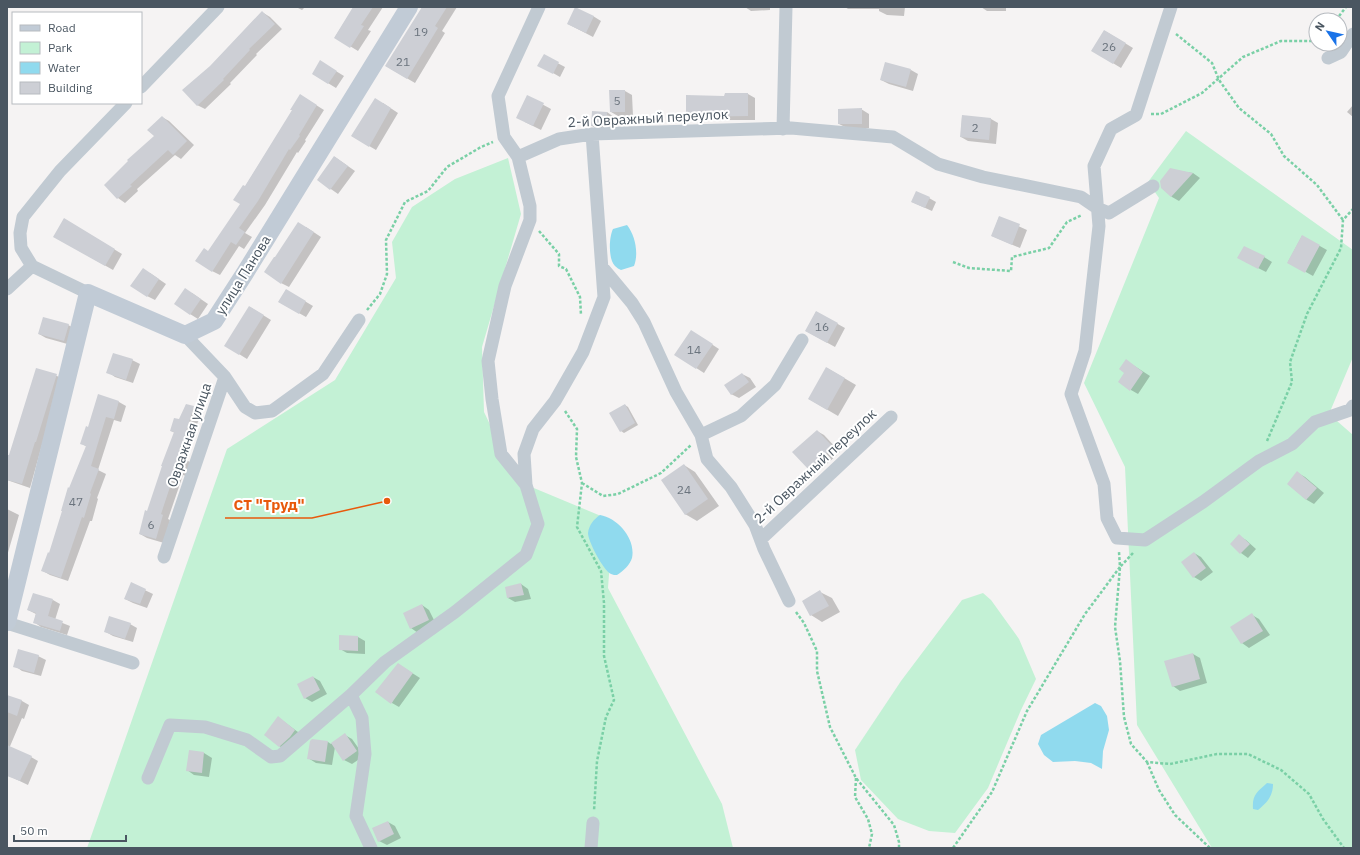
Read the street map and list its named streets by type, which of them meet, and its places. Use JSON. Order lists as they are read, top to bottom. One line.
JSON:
{"streets":{"street":["2-й Овражный переулок","улица Панова","Овражная улица"]},"crossings":[["улица Панова","Овражная улица"]],"places":["СТ \"Труд\""],"house_numbers":["19","26","21","5","2","16","14","24","47","6"],"legend":["Road","Park","Water","Building"],"scale_bar":"50 m","north":"top left"}
